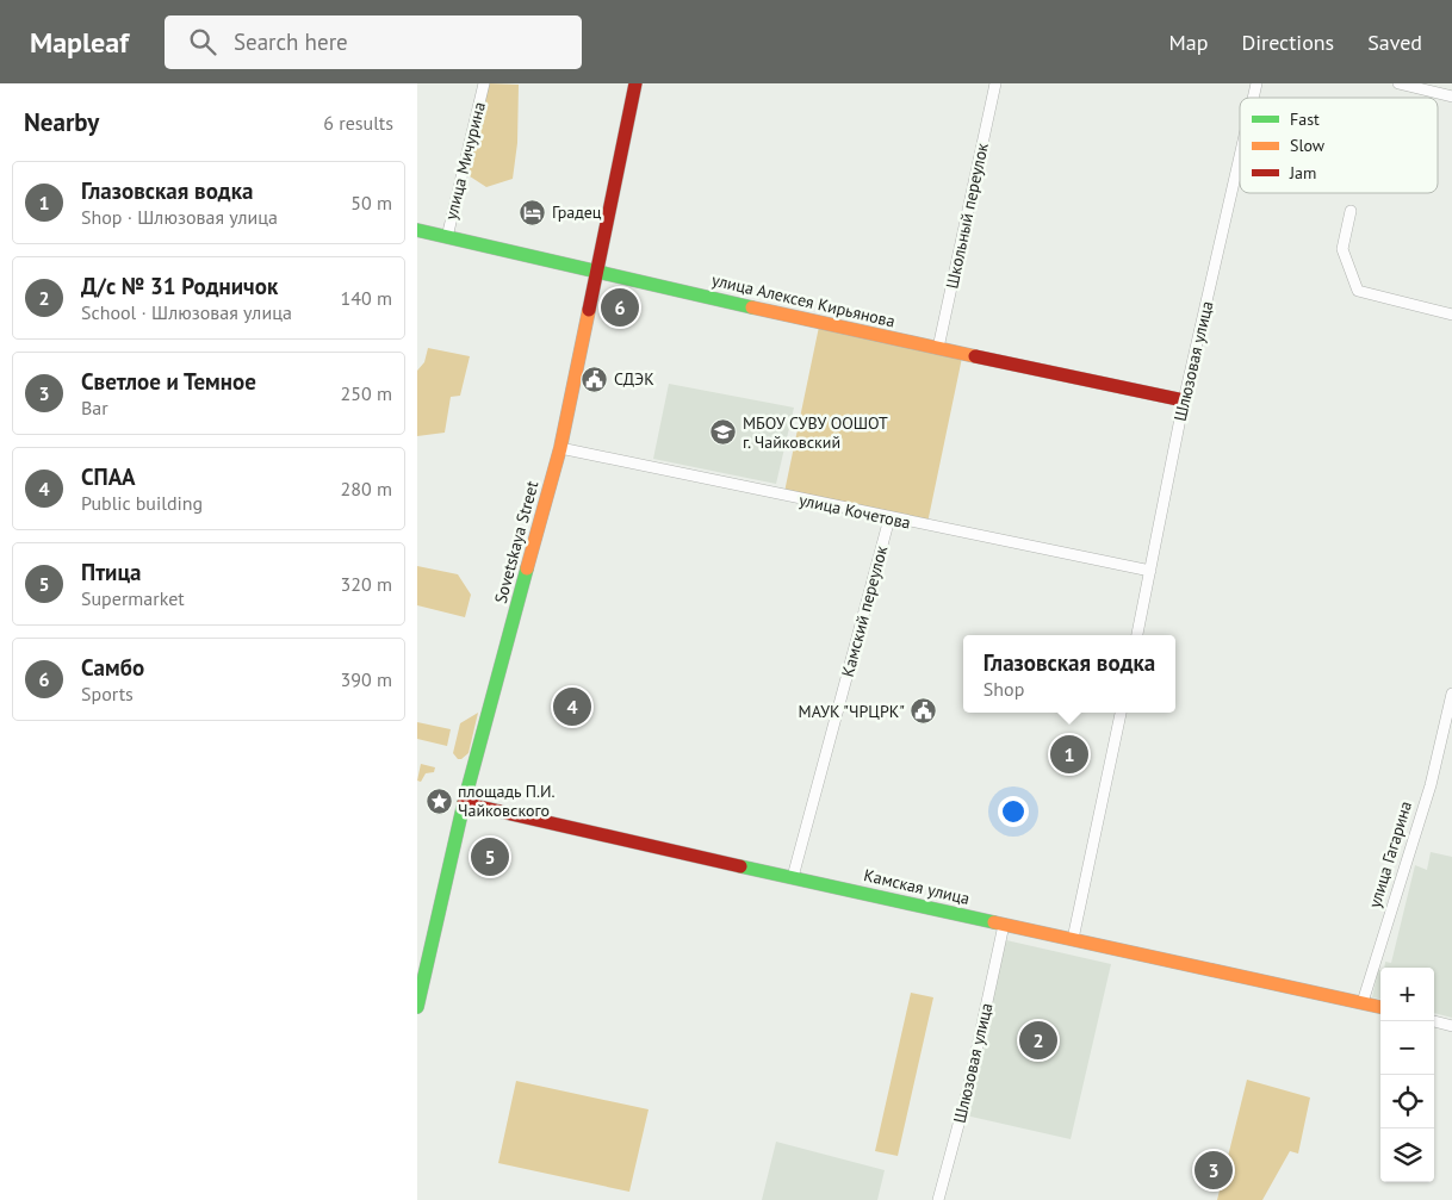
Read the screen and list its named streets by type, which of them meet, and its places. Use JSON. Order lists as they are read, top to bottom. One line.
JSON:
{"streets":{"street":["улица Мичурина","Школьный переулок","улица Алексея Кирьянова","Шлюзовая улица","улица Кочетова","Sovetskaya Street","Камский переулок","улица Гагарина","Камская улица"]},"crossings":[["улица Мичурина","улица Алексея Кирьянова"],["Школьный переулок","улица Алексея Кирьянова"],["улица Алексея Кирьянова","Шлюзовая улица"],["улица Алексея Кирьянова","Sovetskaya Street"],["Шлюзовая улица","улица Кочетова"],["Шлюзовая улица","Камская улица"],["улица Кочетова","Sovetskaya Street"],["улица Кочетова","Камский переулок"],["Sovetskaya Street","Камская улица"],["Камский переулок","Камская улица"],["улица Гагарина","Камская улица"]],"places":{"hotel":["Градец"],"public building":["СДЭК","МАУК \"ЧРЦРК\""],"school or university":["МБОУ СУВУ ООШОТ г. Чайковский"],"place":["площадь П.И. Чайковского"]},"legend":["Fast","Slow","Jam"],"page":{"header":"Mapleaf","search":"Search here","nav":["Map","Directions","Saved"],"heading":["Nearby","6 results"],"list":[{"mark":"1","name":"Глазовская водка","note":"Shop · Шлюзовая улица","value":"50 m"},{"mark":"2","name":"Д/с № 31 Родничок","note":"School · Шлюзовая улица","value":"140 m"},{"mark":"3","name":"Светлое и Темное","note":"Bar","value":"250 m"},{"mark":"4","name":"СПАА","note":"Public building","value":"280 m"},{"mark":"5","name":"Птица","note":"Supermarket","value":"320 m"},{"mark":"6","name":"Самбо","note":"Sports","value":"390 m"}],"pins":["6","4","1","5","2","3"],"popup":["Глазовская водка","Shop"],"map_buttons":["+","−"]}}
